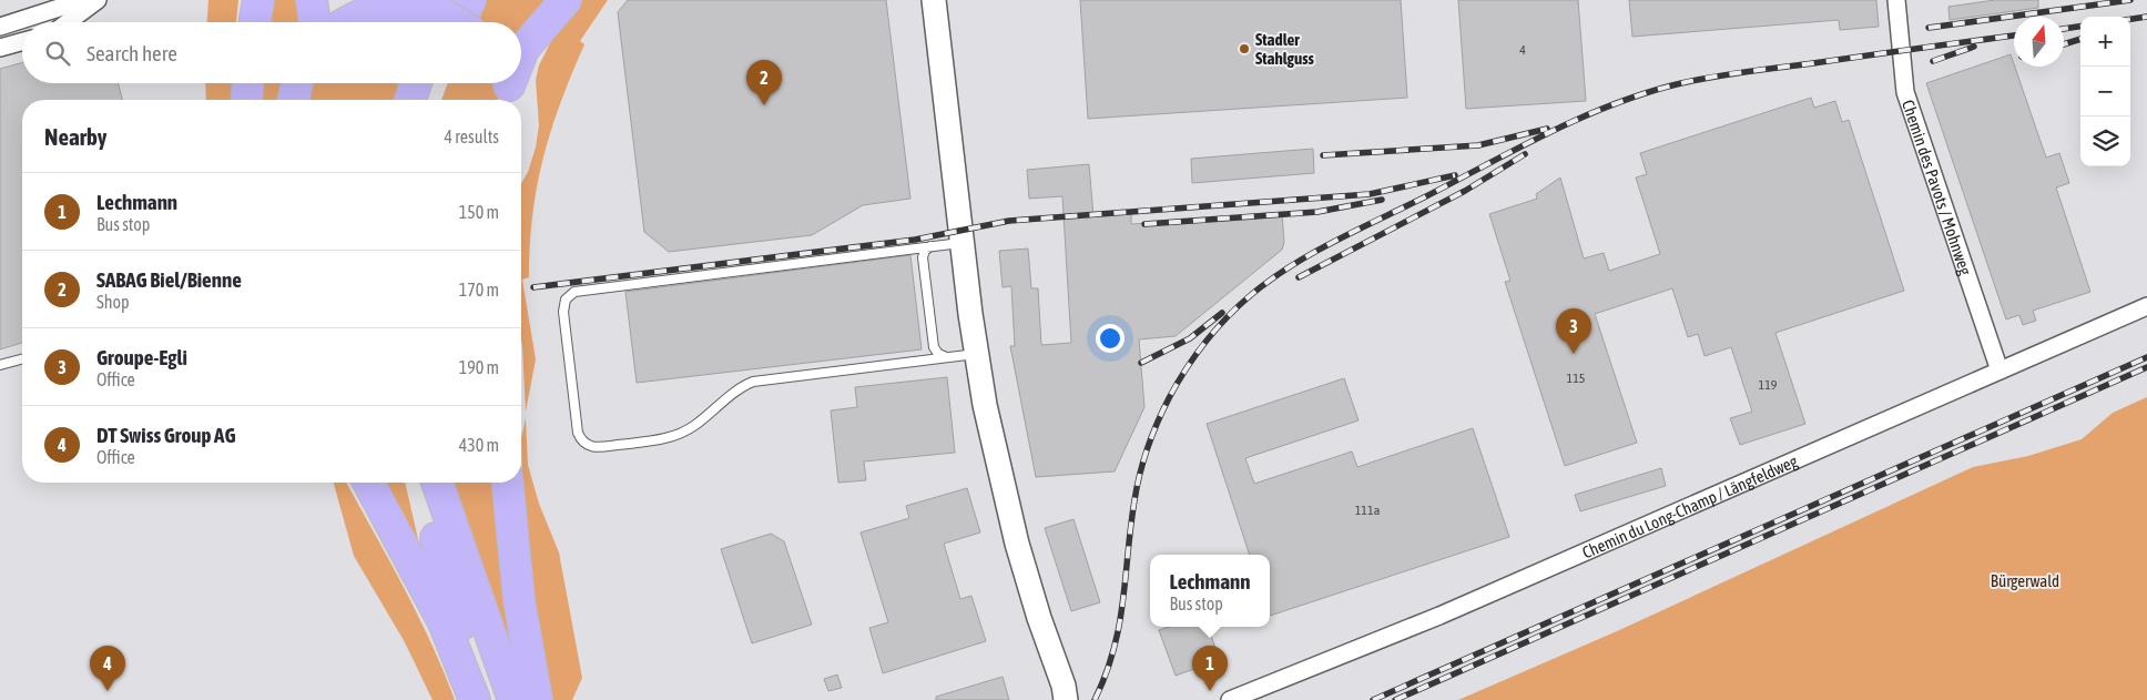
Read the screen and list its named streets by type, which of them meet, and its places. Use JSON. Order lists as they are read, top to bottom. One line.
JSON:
{"streets":{"street":["Chemin des Pavots / Mohnweg","Chemin du Long-Champ / Längfeldweg"]},"crossings":[["Chemin des Pavots / Mohnweg","Chemin du Long-Champ / Längfeldweg"]],"parks":["Bürgerwald"],"places":["Stadler Stahlguss"],"house_numbers":["4","115","119","111a"],"north":"top","page":{"map_buttons":["+","−"],"search":"Search here","pins":["2","3","1","4"],"heading":["Nearby","4 results"],"list":[{"mark":"1","name":"Lechmann","note":"Bus stop","value":"150 m"},{"mark":"2","name":"SABAG Biel/Bienne","note":"Shop","value":"170 m"},{"mark":"3","name":"Groupe-Egli","note":"Office","value":"190 m"},{"mark":"4","name":"DT Swiss Group AG","note":"Office","value":"430 m"}],"popup":["Lechmann","Bus stop"]}}
